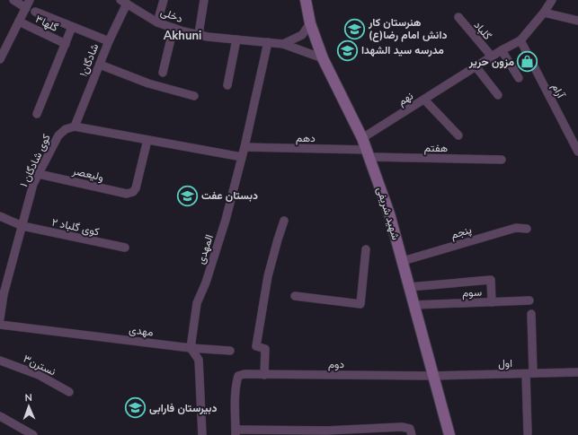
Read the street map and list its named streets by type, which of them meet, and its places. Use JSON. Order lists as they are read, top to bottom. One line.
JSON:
{"streets":{"main road":["شهید شریفی"],"street":["دخلی","گلها۳","گلباد","شادگان۱","آرام","نهم","دهم","هفتم","کوی شادگان ۱","ولیعصر","کوی گلباد ۲","پنجم","المهدی","سوم","مهدی","اول","دوم","نسترن۳"]},"crossings":[["دخلی","شادگان۱"],["دخلی","شهید شریفی"],["دخلی","المهدی"],["گلباد","نهم"],["شادگان۱","کوی شادگان ۱"],["آرام","نهم"],["نهم","شهید شریفی"],["دهم","هفتم"],["دهم","شهید شریفی"],["دهم","المهدی"],["هفتم","شهید شریفی"],["کوی شادگان ۱","ولیعصر"],["کوی شادگان ۱","کوی گلباد ۲"],["شهید شریفی","پنجم"],["شهید شریفی","سوم"],["شهید شریفی","اول"],["شهید شریفی","دوم"],["المهدی","مهدی"],["اول","دوم"]],"districts":["Akhuni"],"places":{"school or university":["هنرستان کار دانش امام رضا(ع)","مدرسه سید الشهدا","دبستان عفت","دبیرستان فارابی"],"shop":["مزون حریر"]},"north":"top"}
